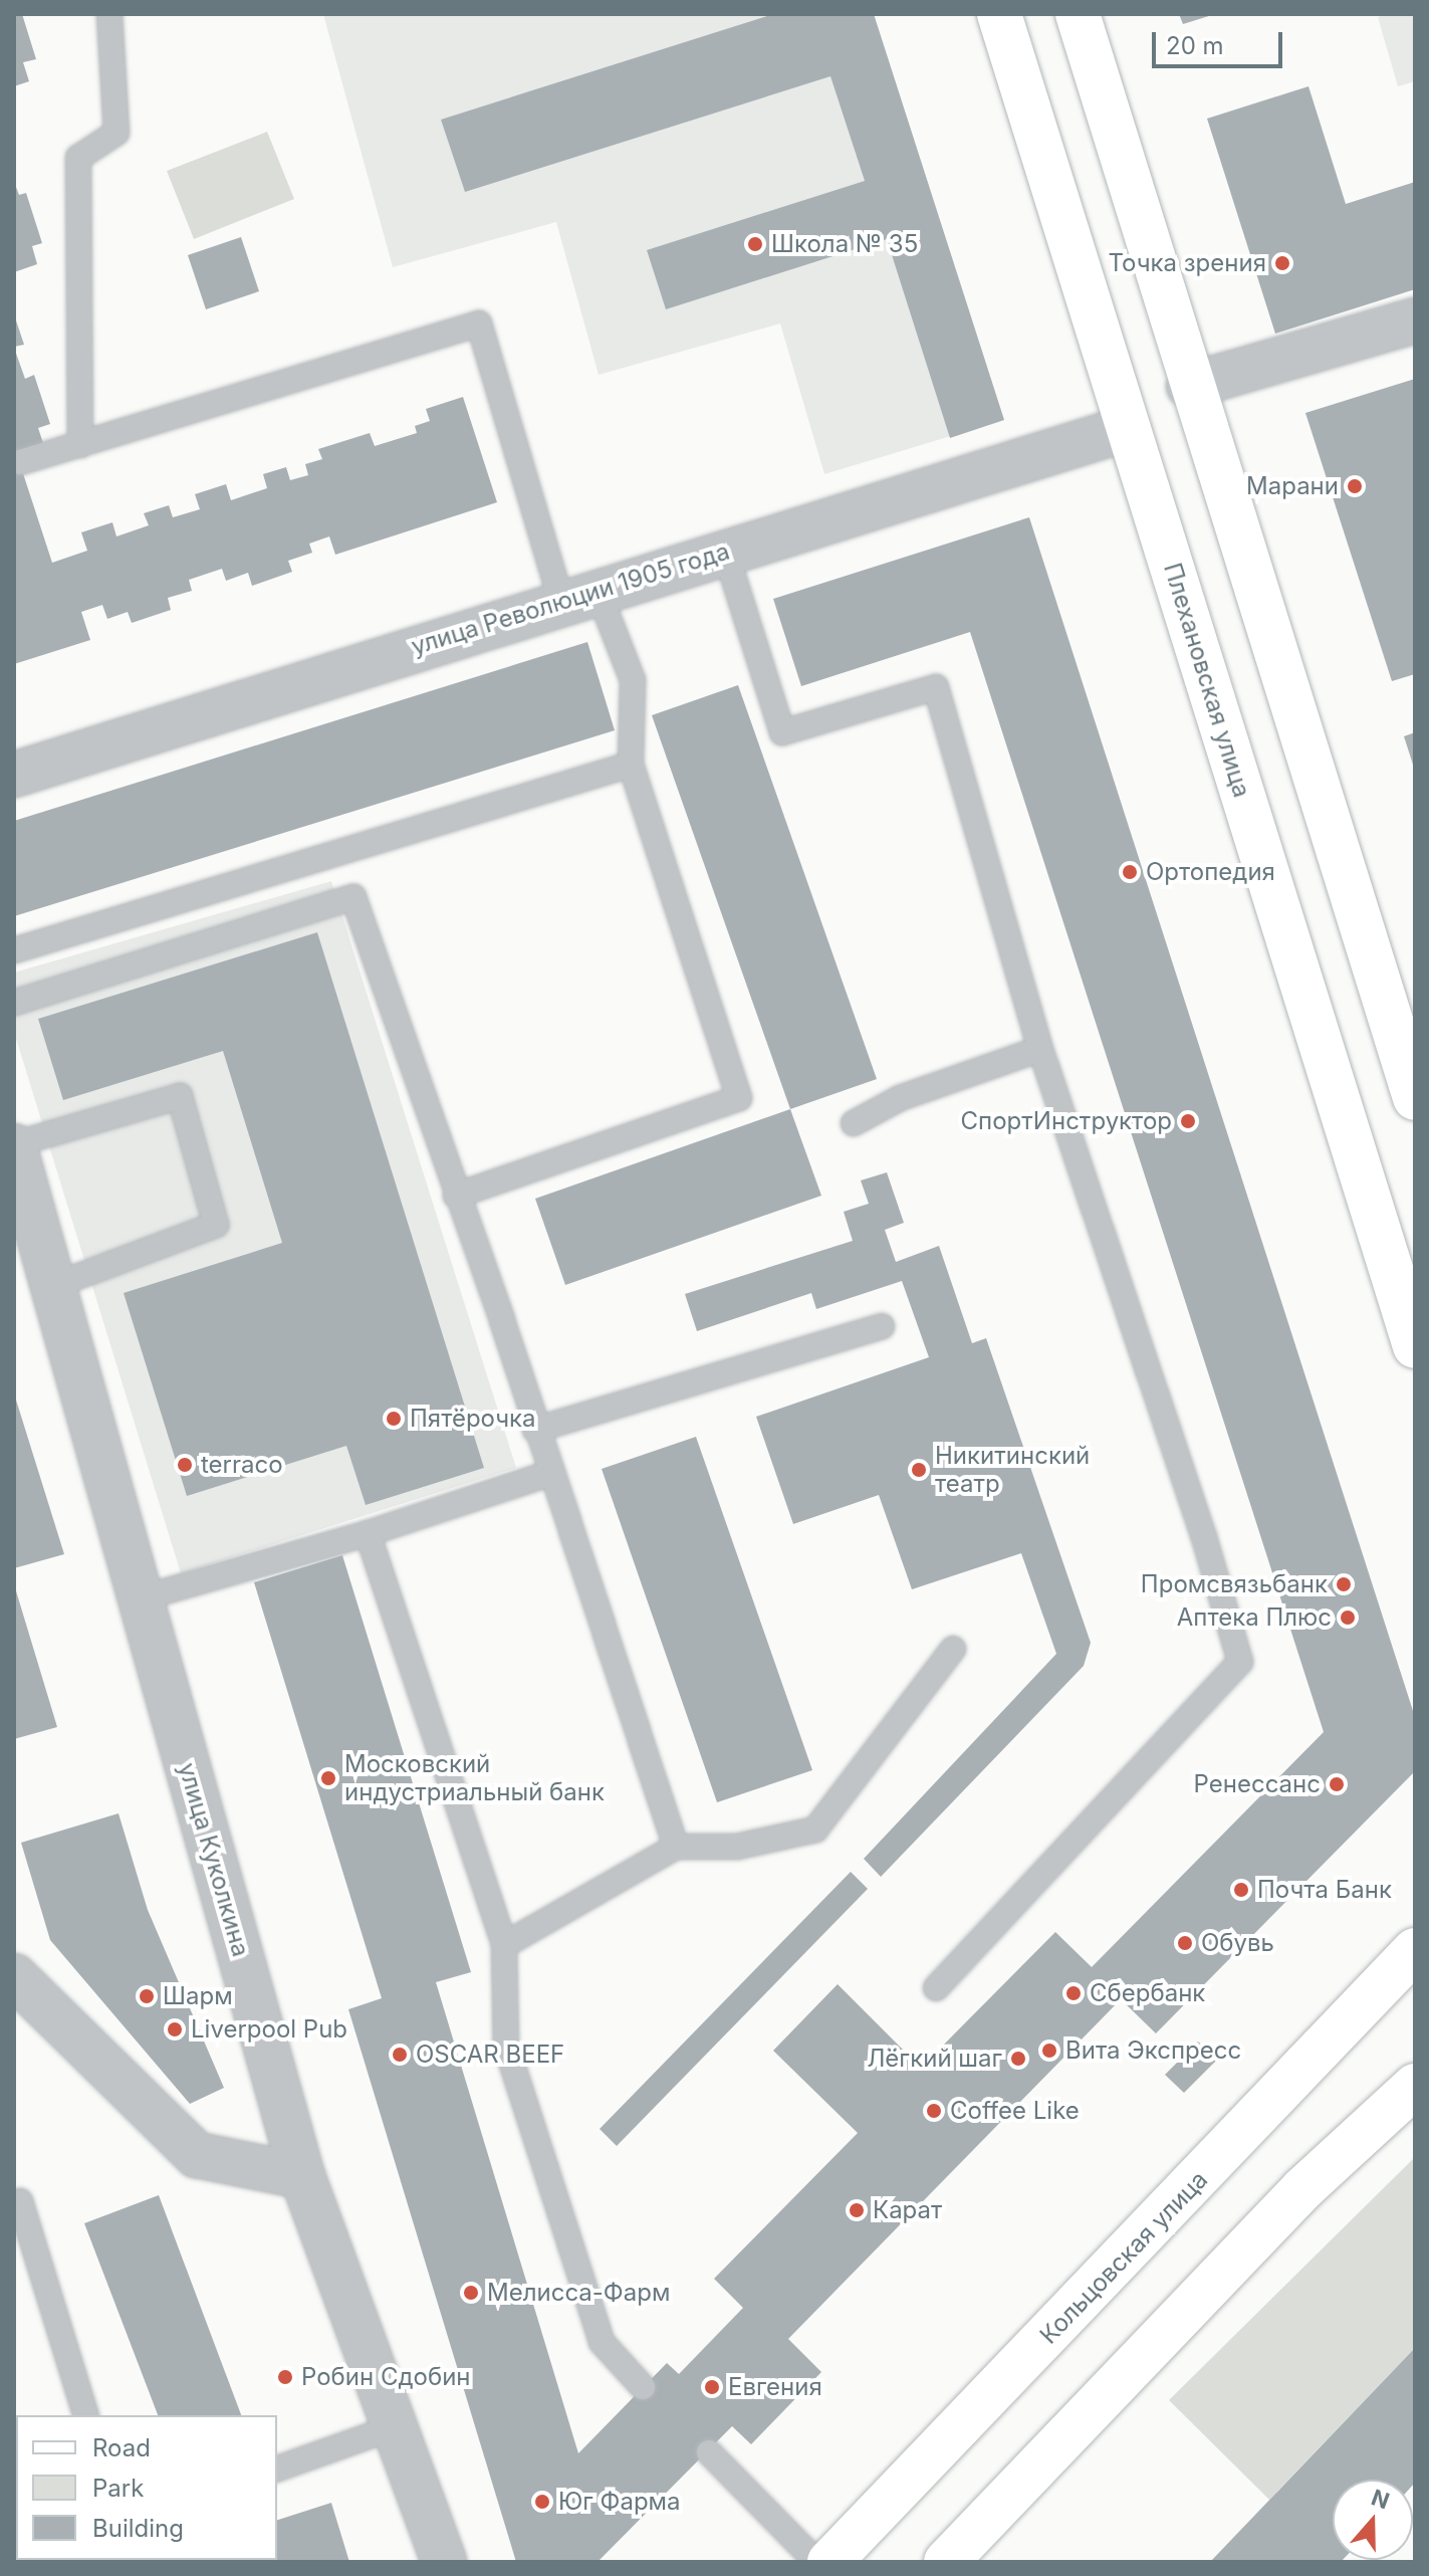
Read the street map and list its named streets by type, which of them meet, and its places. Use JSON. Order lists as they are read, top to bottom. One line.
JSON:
{"streets":{"main road":["Плехановская улица","Кольцовская улица"],"street":["улица Революции 1905 года","улица Куколкина"]},"crossings":[["улица Революции 1905 года","Плехановская улица"]],"places":["Школа № 35","Точка зрения","Марани","Ортопедия","СпортИнструктор","Пятёрочка","terraco","Никитинский театр","Промсвязьбанк","Аптека Плюс","Московский индустриальный банк","Ренессанс","Почта Банк","Обувь","Сбербанк","Шарм","Liverpool Pub","Вита Экспресс","OSCAR BEEF","Лёгкий шаг","Coffee Like","Карат","Мелисса-Фарм","Робин Сдобин","Евгения","Юг Фарма"],"legend":["Road","Park","Building"],"scale_bar":"20 m","north":"top"}
